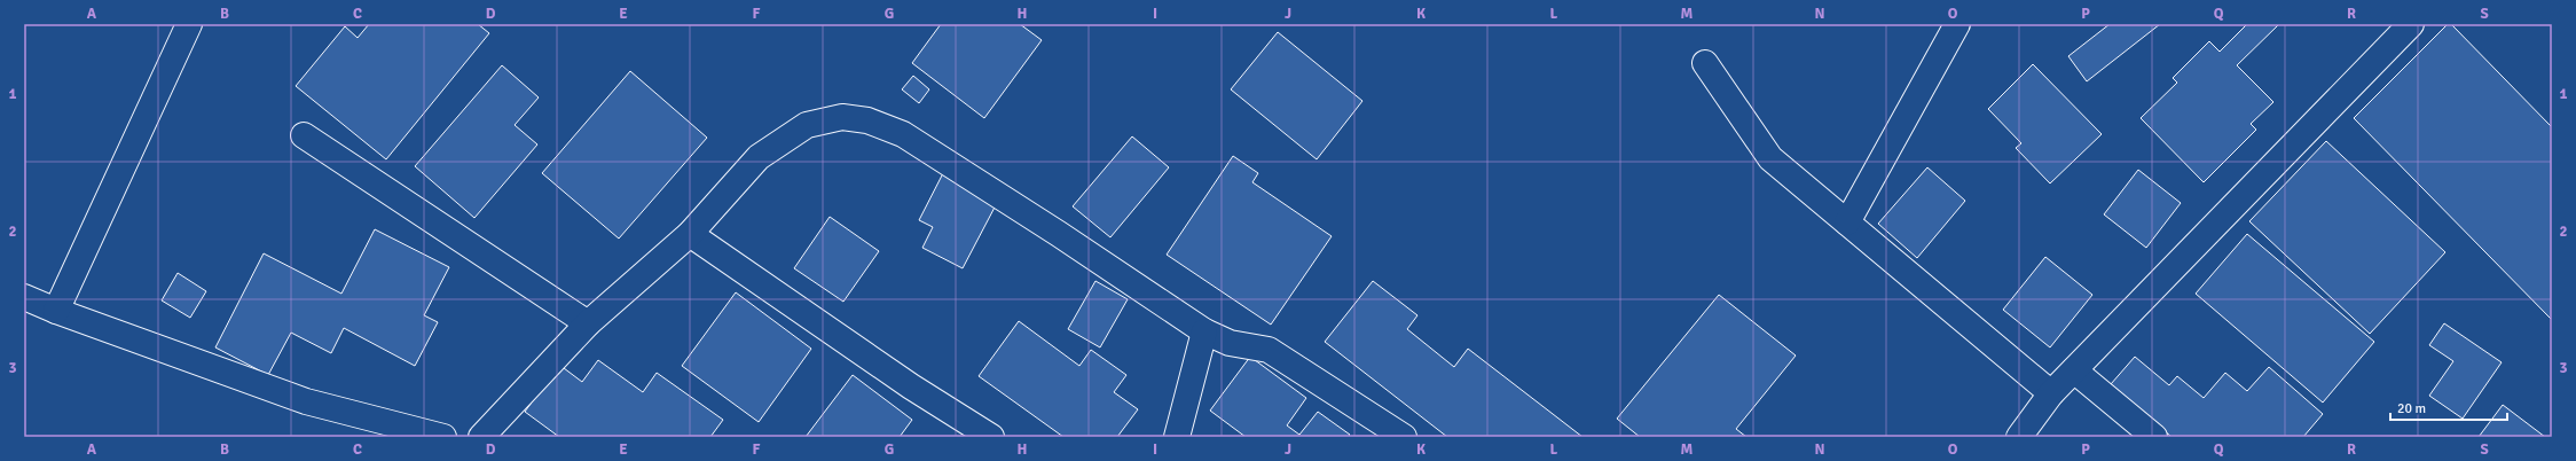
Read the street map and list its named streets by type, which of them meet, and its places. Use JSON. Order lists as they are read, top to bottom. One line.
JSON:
{"scale_bar":"20 m","grid":{"columns":["A","B","C","D","E","F","G","H","I","J","K","L","M","N","O","P","Q","R","S"],"rows":["1","2","3"]}}
